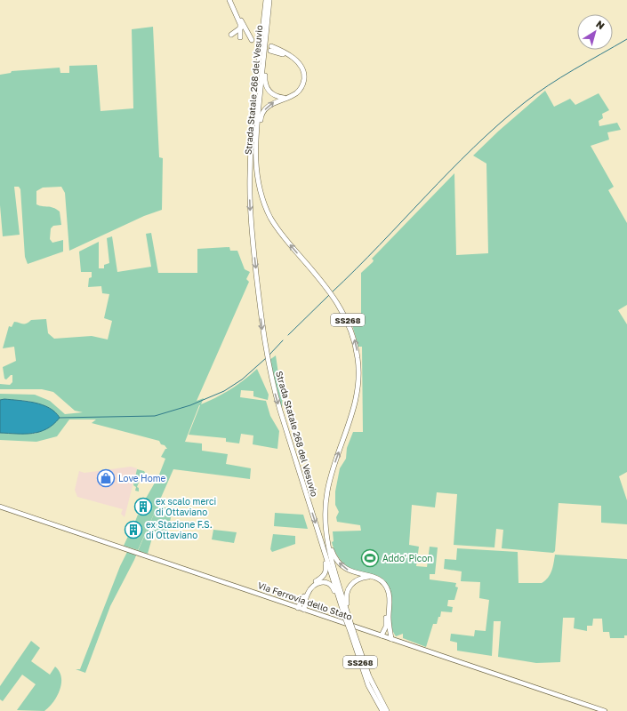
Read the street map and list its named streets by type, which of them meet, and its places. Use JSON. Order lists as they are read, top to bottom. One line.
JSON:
{"streets":{"highway":["Strada Statale 268 del Vesuvio","SS268"],"main road":["Via Ferrovia dello Stato"]},"places":{"shop":["Love Home"],"building":["ex scalo merci di Ottaviano","ex Stazione F.S. di Ottaviano"],"sports":["Addo' Picon"]},"north":"top right"}
